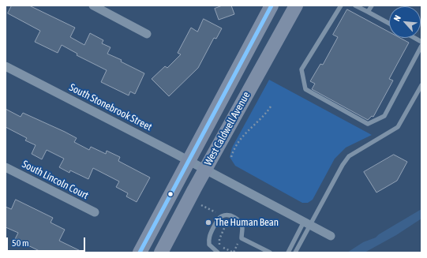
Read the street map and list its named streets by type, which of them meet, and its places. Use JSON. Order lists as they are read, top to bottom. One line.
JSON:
{"streets":{"main road":["West Caldwell Avenue"],"street":["South Stonebrook Street","South Lincoln Court"]},"crossings":[["South Stonebrook Street","West Caldwell Avenue"]],"places":["The Human Bean"],"scale_bar":"50 m","north":"top left"}
